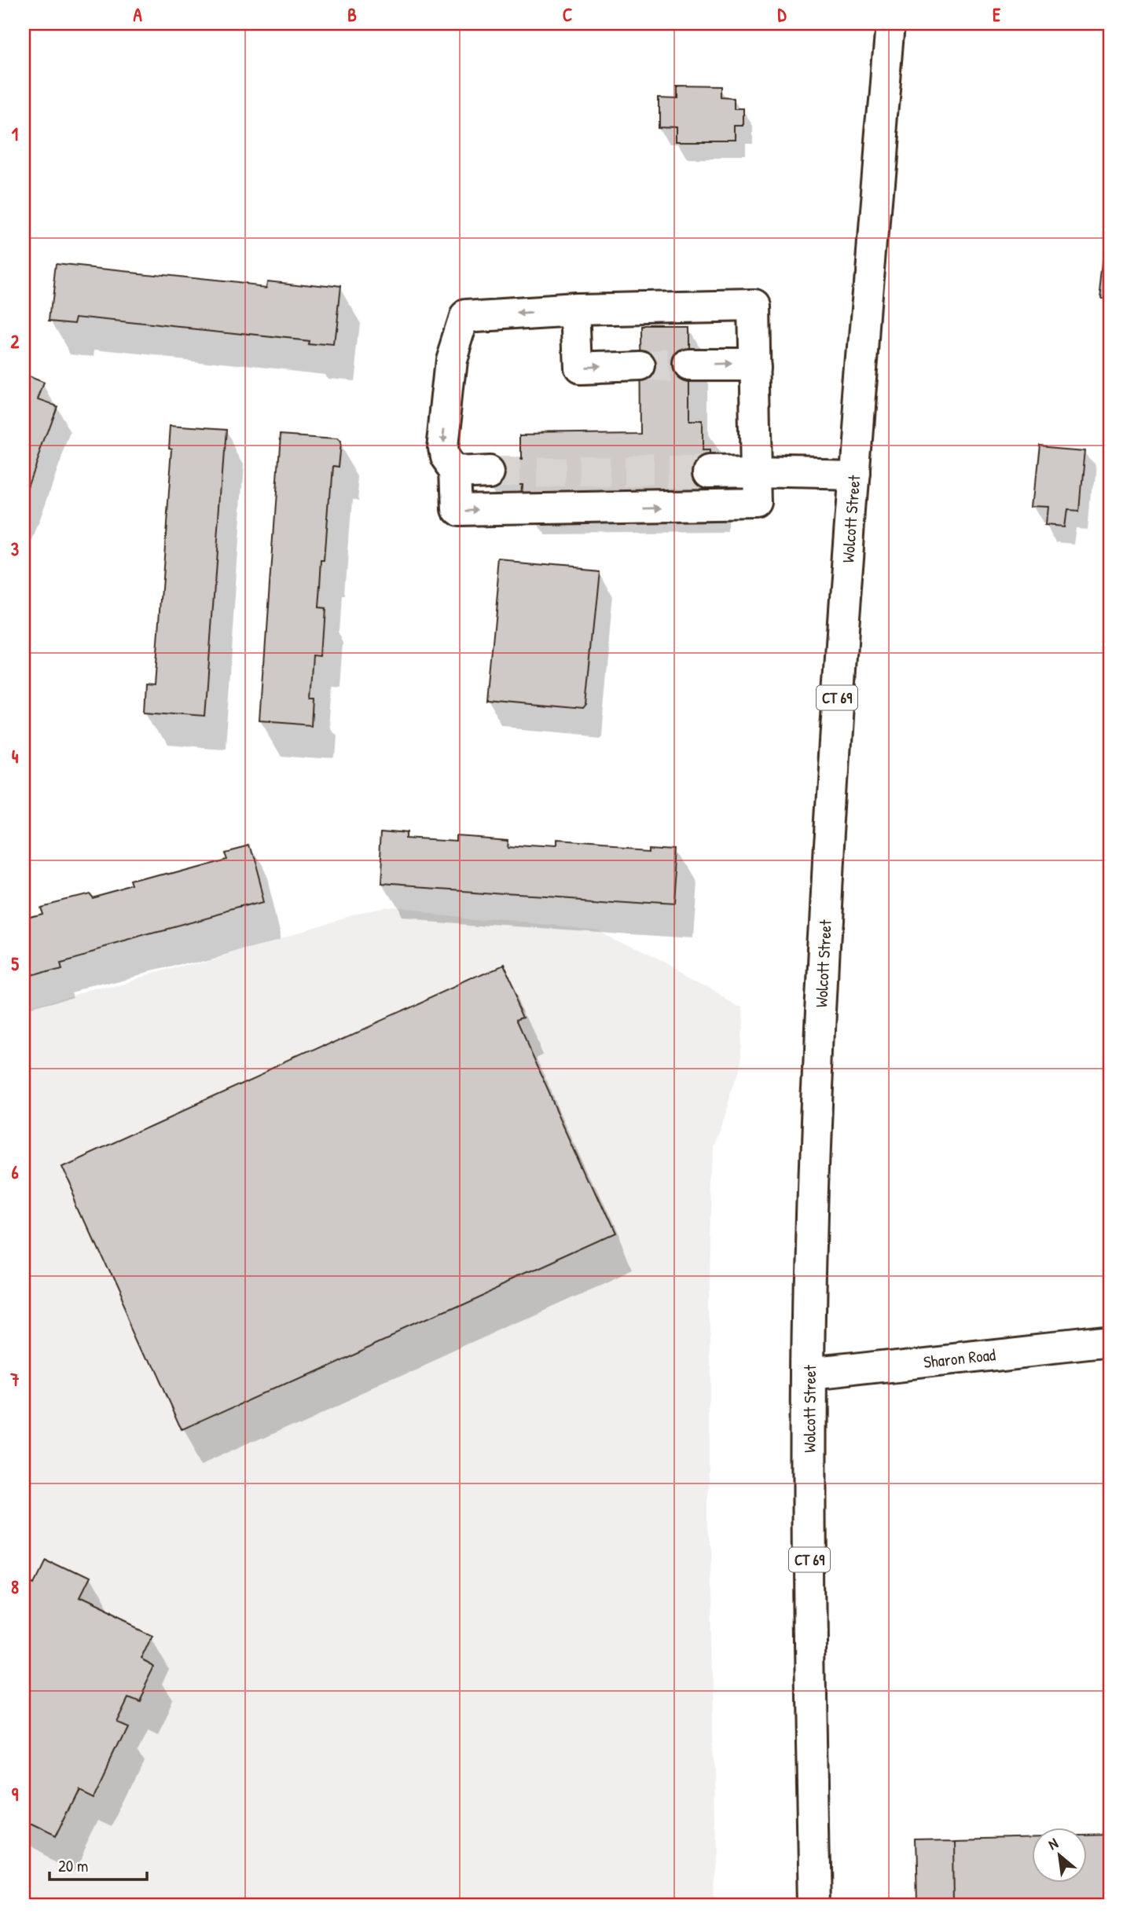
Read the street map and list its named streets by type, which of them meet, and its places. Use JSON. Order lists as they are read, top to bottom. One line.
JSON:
{"streets":{"main road":["Wolcott Street","CT 69","Sharon Road"]},"crossings":[["Wolcott Street","Sharon Road"]],"scale_bar":"20 m","north":"top left","grid":{"columns":["A","B","C","D","E"],"rows":["1","2","3","4","5","6","7","8","9"]}}
